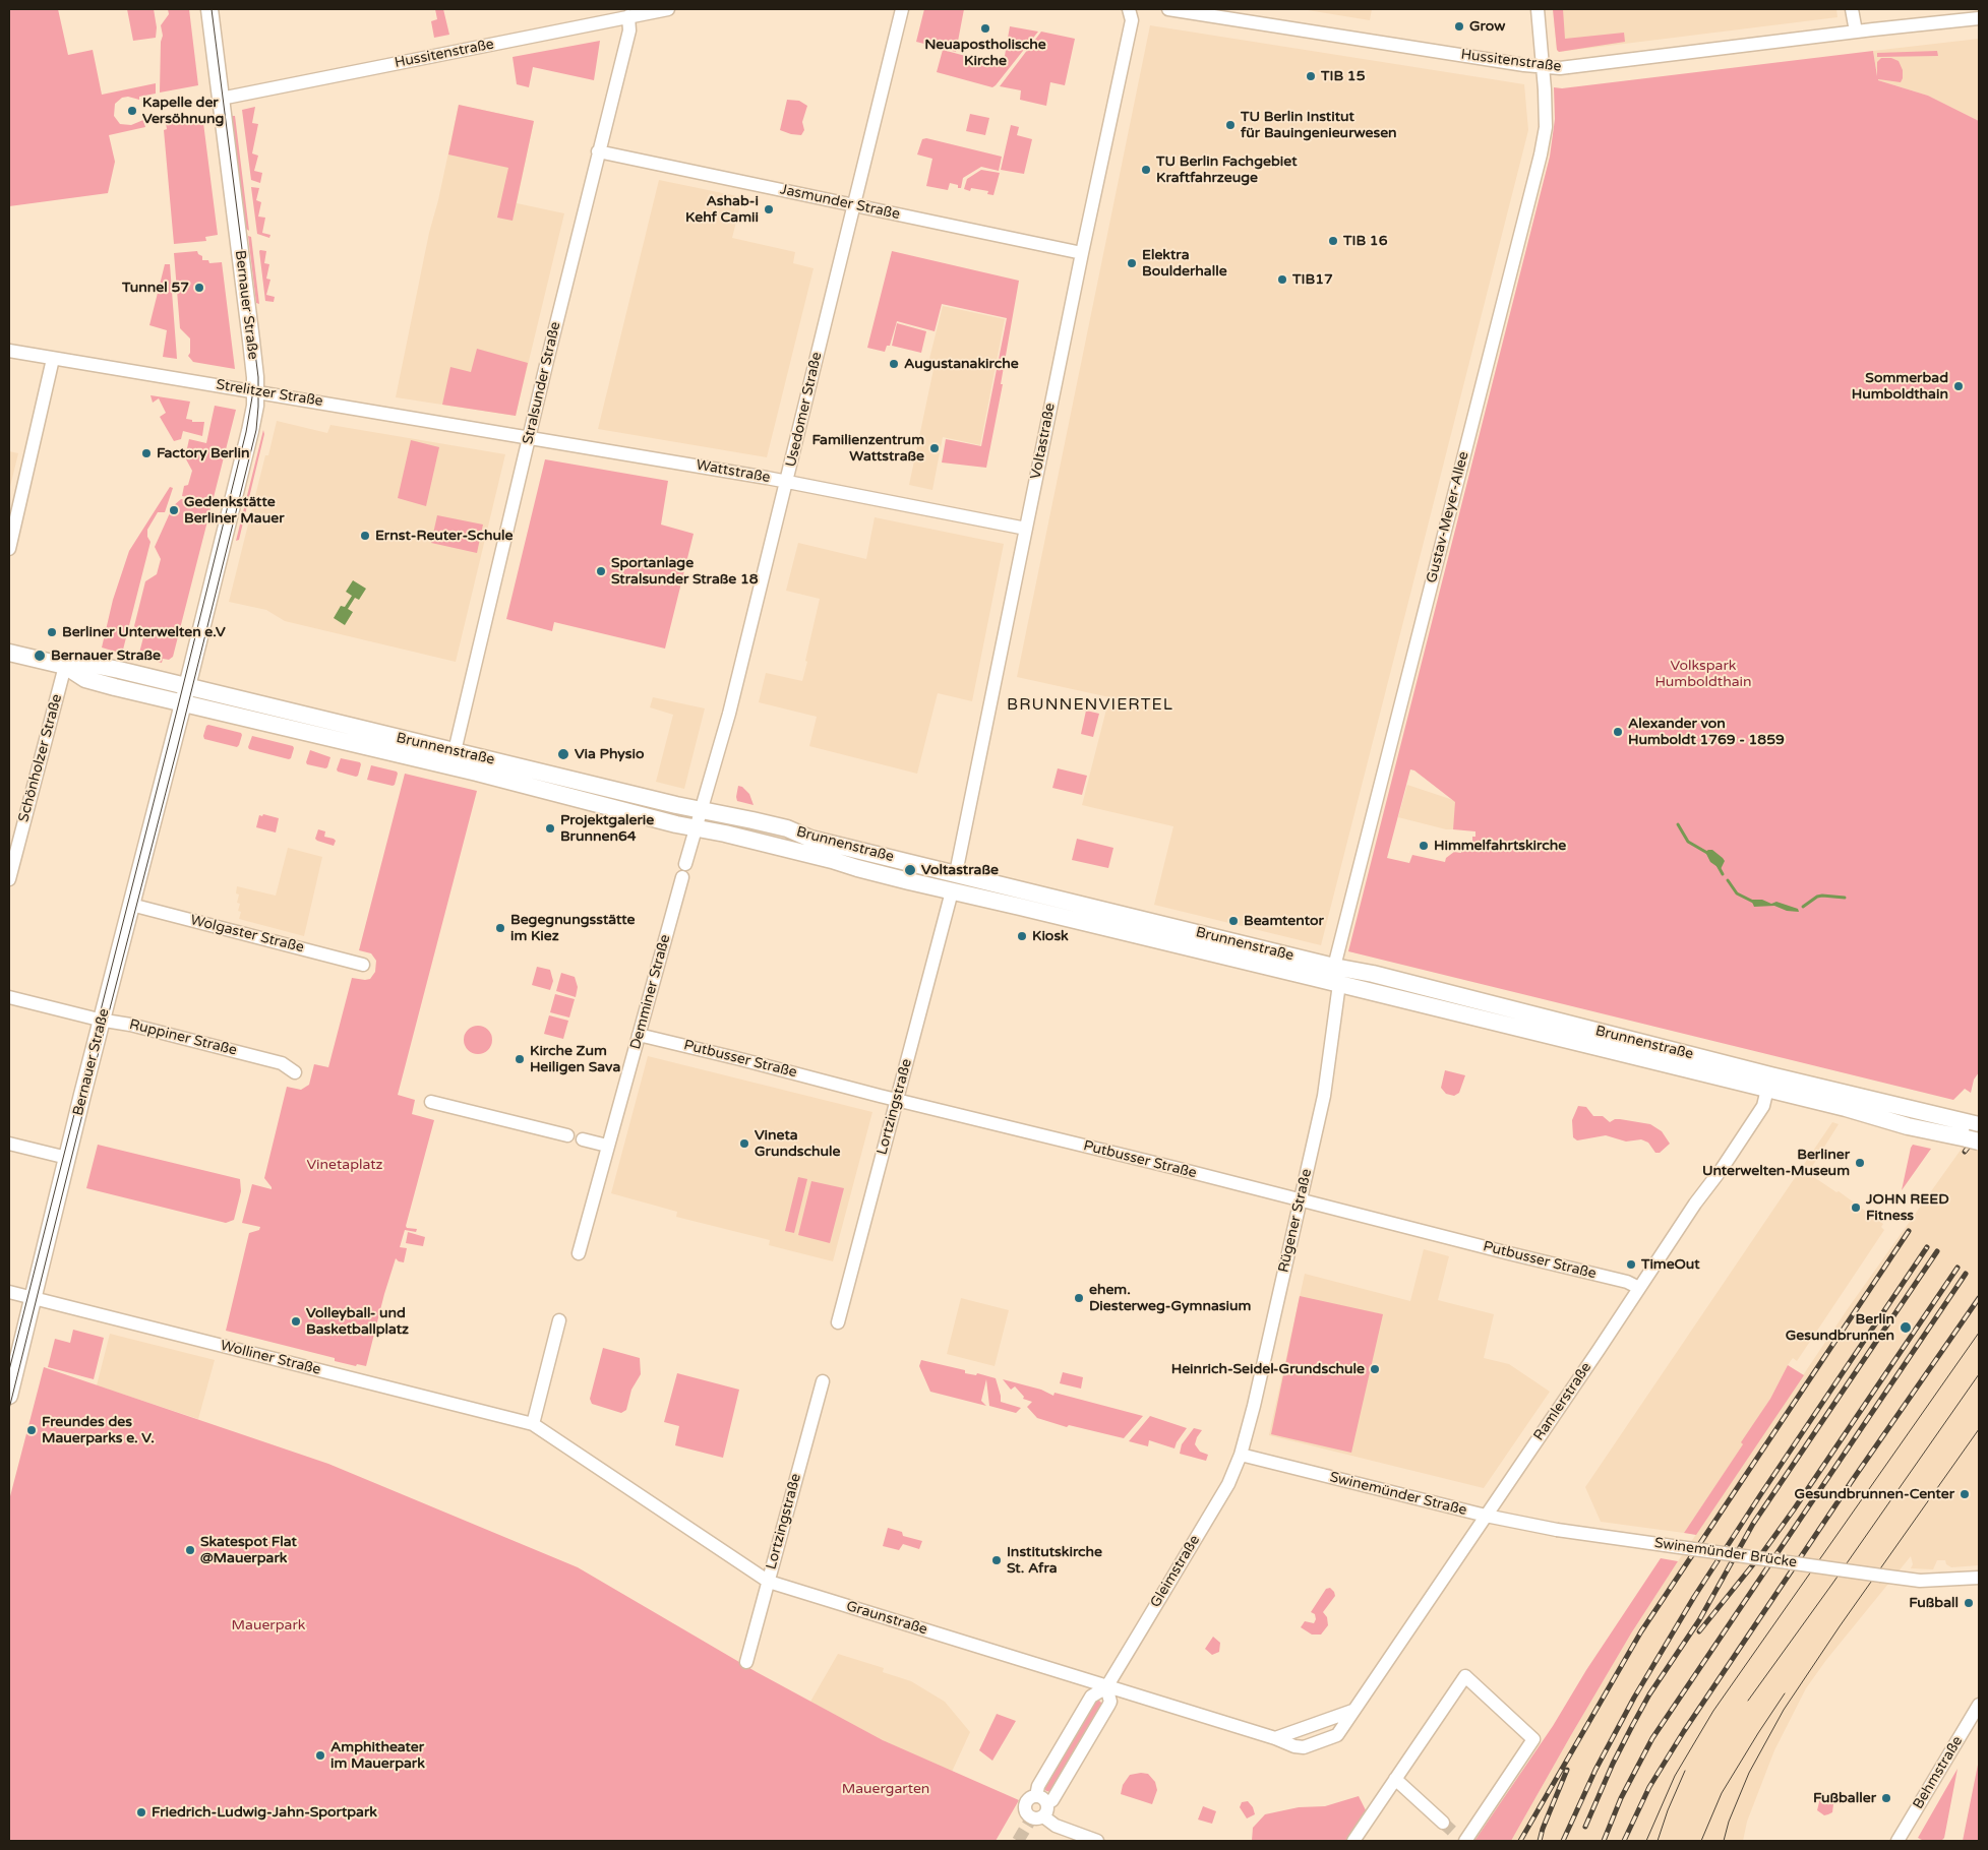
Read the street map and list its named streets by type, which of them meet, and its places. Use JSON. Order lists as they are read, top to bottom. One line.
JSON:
{"streets":{"main road":["Bernauer Straße","Brunnenstraße"],"street":["Hussitenstraße","Jasmunder Straße","Stralsunder Straße","Strelitzer Straße","Usedomer Straße","Voltastraße","Wattstraße","Gustav-Meyer-Allee","Schönholzer Straße","Wolgaster Straße","Demminer Straße","Ruppiner Straße","Putbusser Straße","Lortzingstraße","Rügener Straße","Wolliner Straße","Ramlerstraße","Swinemünder Straße","Swinemünder Brücke","Gleimstraße","Graunstraße","Behmstraße"]},"crossings":[["Hussitenstraße","Bernauer Straße"],["Hussitenstraße","Stralsunder Straße"],["Hussitenstraße","Gustav-Meyer-Allee"],["Jasmunder Straße","Stralsunder Straße"],["Jasmunder Straße","Usedomer Straße"],["Jasmunder Straße","Voltastraße"],["Bernauer Straße","Strelitzer Straße"],["Bernauer Straße","Brunnenstraße"],["Bernauer Straße","Wolgaster Straße"],["Bernauer Straße","Ruppiner Straße"],["Bernauer Straße","Wolliner Straße"],["Stralsunder Straße","Strelitzer Straße"],["Stralsunder Straße","Wattstraße"],["Stralsunder Straße","Brunnenstraße"],["Strelitzer Straße","Wattstraße"],["Usedomer Straße","Wattstraße"],["Usedomer Straße","Brunnenstraße"],["Usedomer Straße","Demminer Straße"],["Voltastraße","Wattstraße"],["Voltastraße","Brunnenstraße"],["Gustav-Meyer-Allee","Brunnenstraße"],["Brunnenstraße","Schönholzer Straße"],["Brunnenstraße","Demminer Straße"],["Brunnenstraße","Lortzingstraße"],["Brunnenstraße","Rügener Straße"],["Brunnenstraße","Ramlerstraße"],["Demminer Straße","Putbusser Straße"],["Putbusser Straße","Lortzingstraße"],["Putbusser Straße","Rügener Straße"],["Putbusser Straße","Ramlerstraße"],["Lortzingstraße","Graunstraße"],["Rügener Straße","Swinemünder Straße"],["Rügener Straße","Gleimstraße"],["Wolliner Straße","Graunstraße"],["Ramlerstraße","Swinemünder Straße"],["Ramlerstraße","Graunstraße"],["Swinemünder Straße","Swinemünder Brücke"],["Swinemünder Straße","Gleimstraße"],["Gleimstraße","Graunstraße"]],"districts":["BRUNNENVIERTEL"],"parks":["Volkspark Humboldthain","Vinetaplatz","Mauerpark","Mauergarten"],"places":["Grow","Neuapostholische Kirche","TIB 15","Kapelle der Versöhnung","TU Berlin Institut für Bauingenieurwesen","TU Berlin Fachgebiet Kraftfahrzeuge","Ashab-i Kehf Camii","TIB 16","Elektra Boulderhalle","TIB17","Tunnel 57","Augustanakirche","Sommerbad Humboldthain","Familienzentrum Wattstraße","Factory Berlin","Gedenkstätte Berliner Mauer","Ernst-Reuter-Schule","Sportanlage Stralsunder Straße 18","Berliner Unterwelten e.V","Bernauer Straße","Alexander von Humboldt 1769 - 1859","Via Physio","Projektgalerie Brunnen64","Himmelfahrtskirche","Voltastraße","Beamtentor","Begegnungsstätte im Kiez","Kiosk","Kirche Zum Heiligen Sava","Vineta Grundschule","Berliner Unterwelten-Museum","JOHN REED Fitness","TimeOut","ehem. Diesterweg-Gymnasium","Volleyball- und Basketballplatz","Berlin Gesundbrunnen","Heinrich-Seidel-Grundschule","Freundes des Mauerparks e. V.","Gesundbrunnen-Center","Skatespot Flat @Mauerpark","Institutskirche St. Afra","Fußball","Amphitheater im Mauerpark","Fußballer","Friedrich-Ludwig-Jahn-Sportpark"]}
